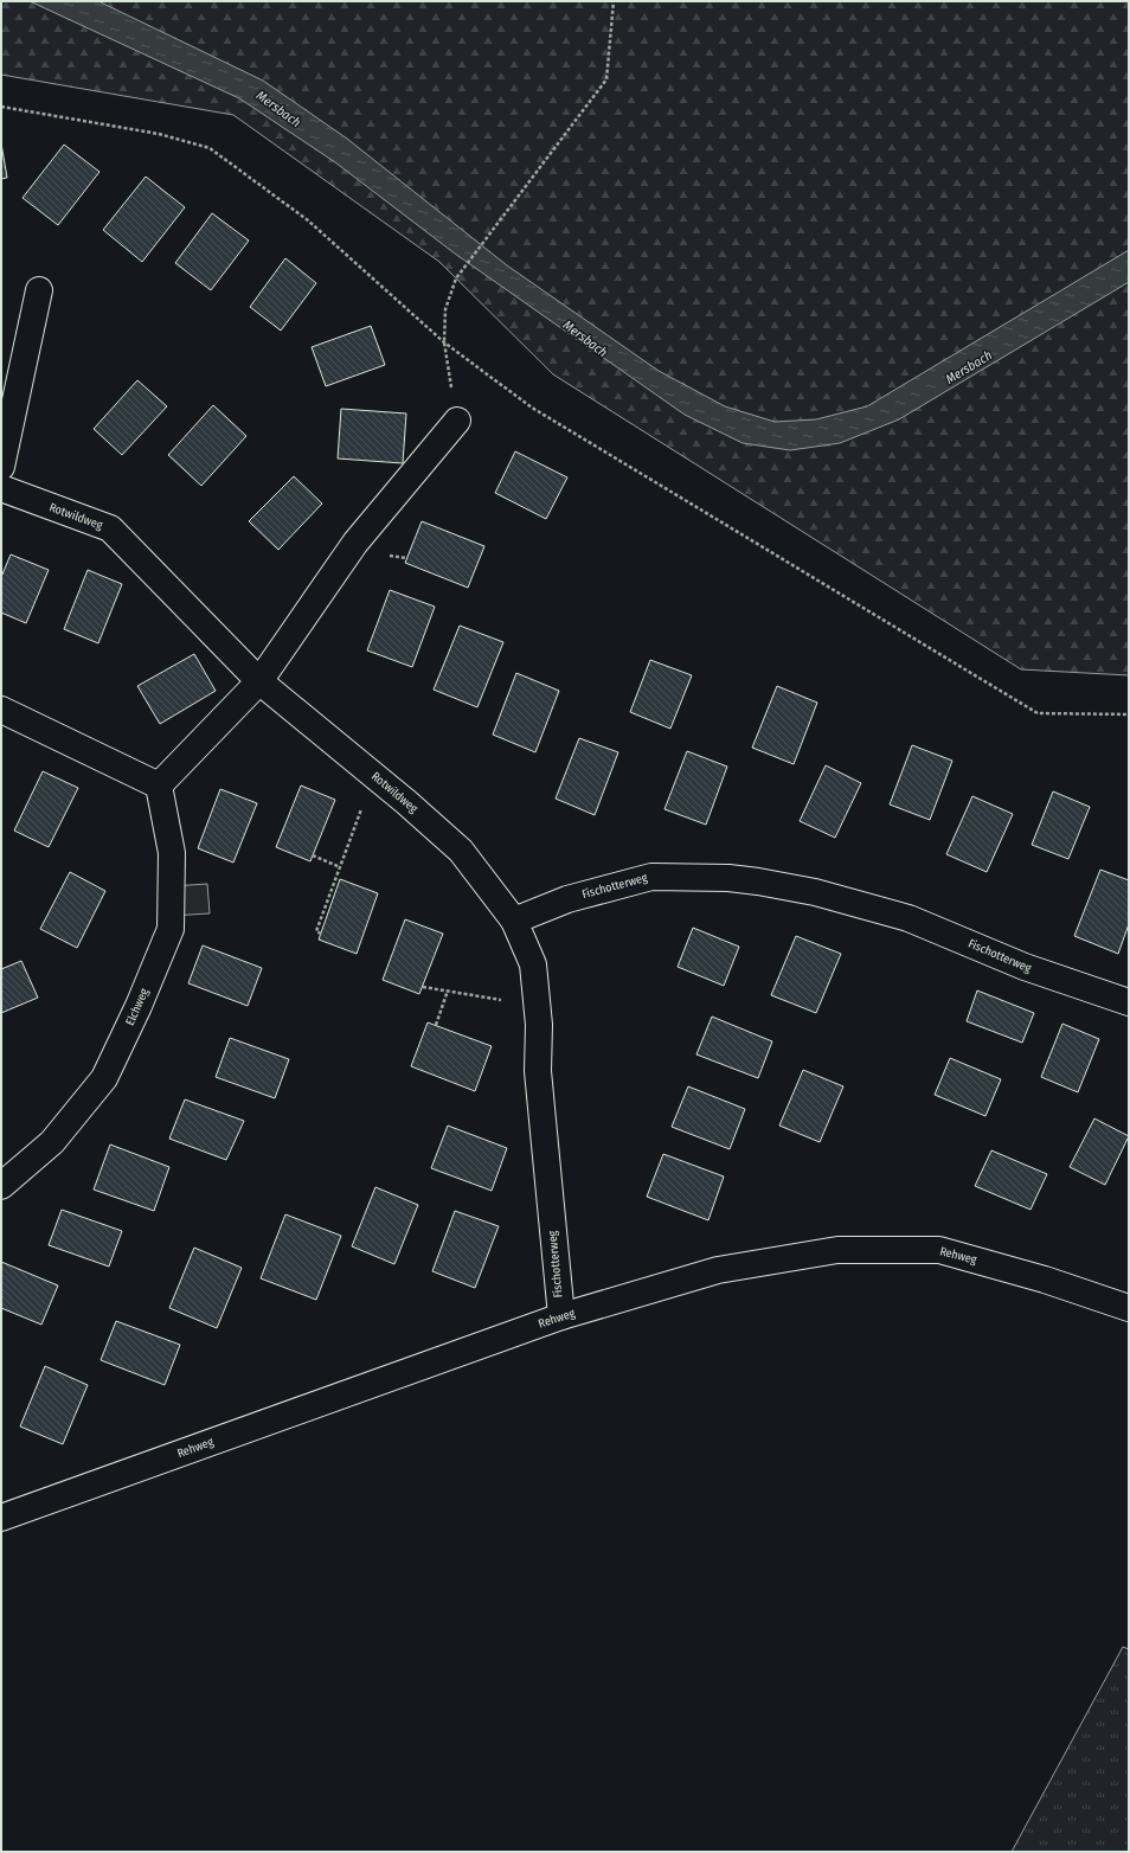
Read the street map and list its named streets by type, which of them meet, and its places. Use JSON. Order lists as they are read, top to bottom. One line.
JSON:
{"streets":{"street":["Rotwildweg","Fischotterweg","Elchweg","Rehweg"]},"crossings":[["Rotwildweg","Fischotterweg"],["Fischotterweg","Rehweg"]],"water":["Mersbach"]}
